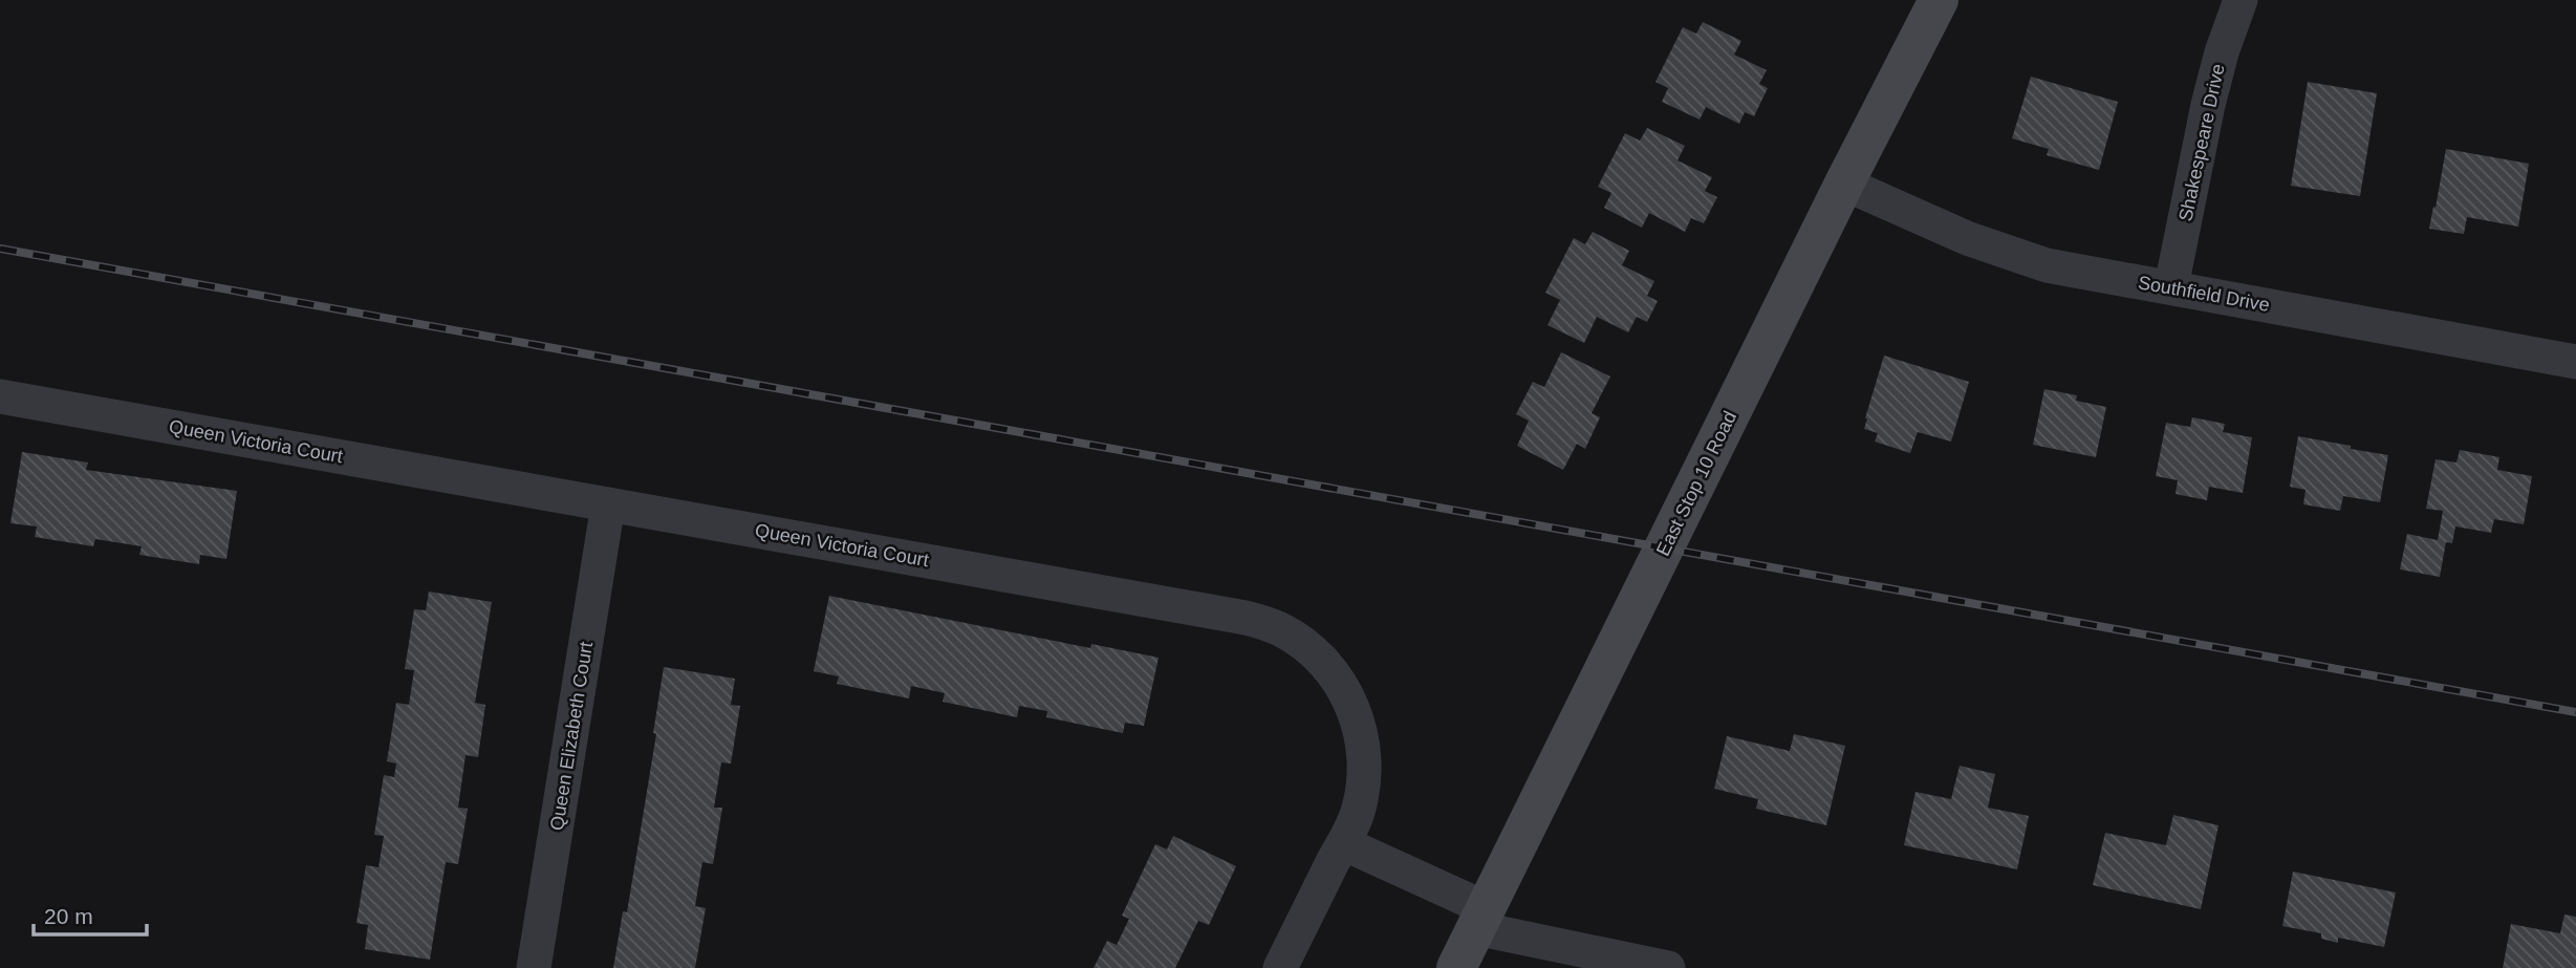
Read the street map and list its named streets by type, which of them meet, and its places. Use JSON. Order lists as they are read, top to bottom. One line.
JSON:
{"streets":{"street":["Shakespeare Drive","Southfield Drive","Queen Victoria Court","East Stop 10 Road","Queen Elizabeth Court"]},"crossings":[["Shakespeare Drive","Southfield Drive"],["Southfield Drive","East Stop 10 Road"],["Queen Victoria Court","Queen Elizabeth Court"]],"scale_bar":"20 m"}
